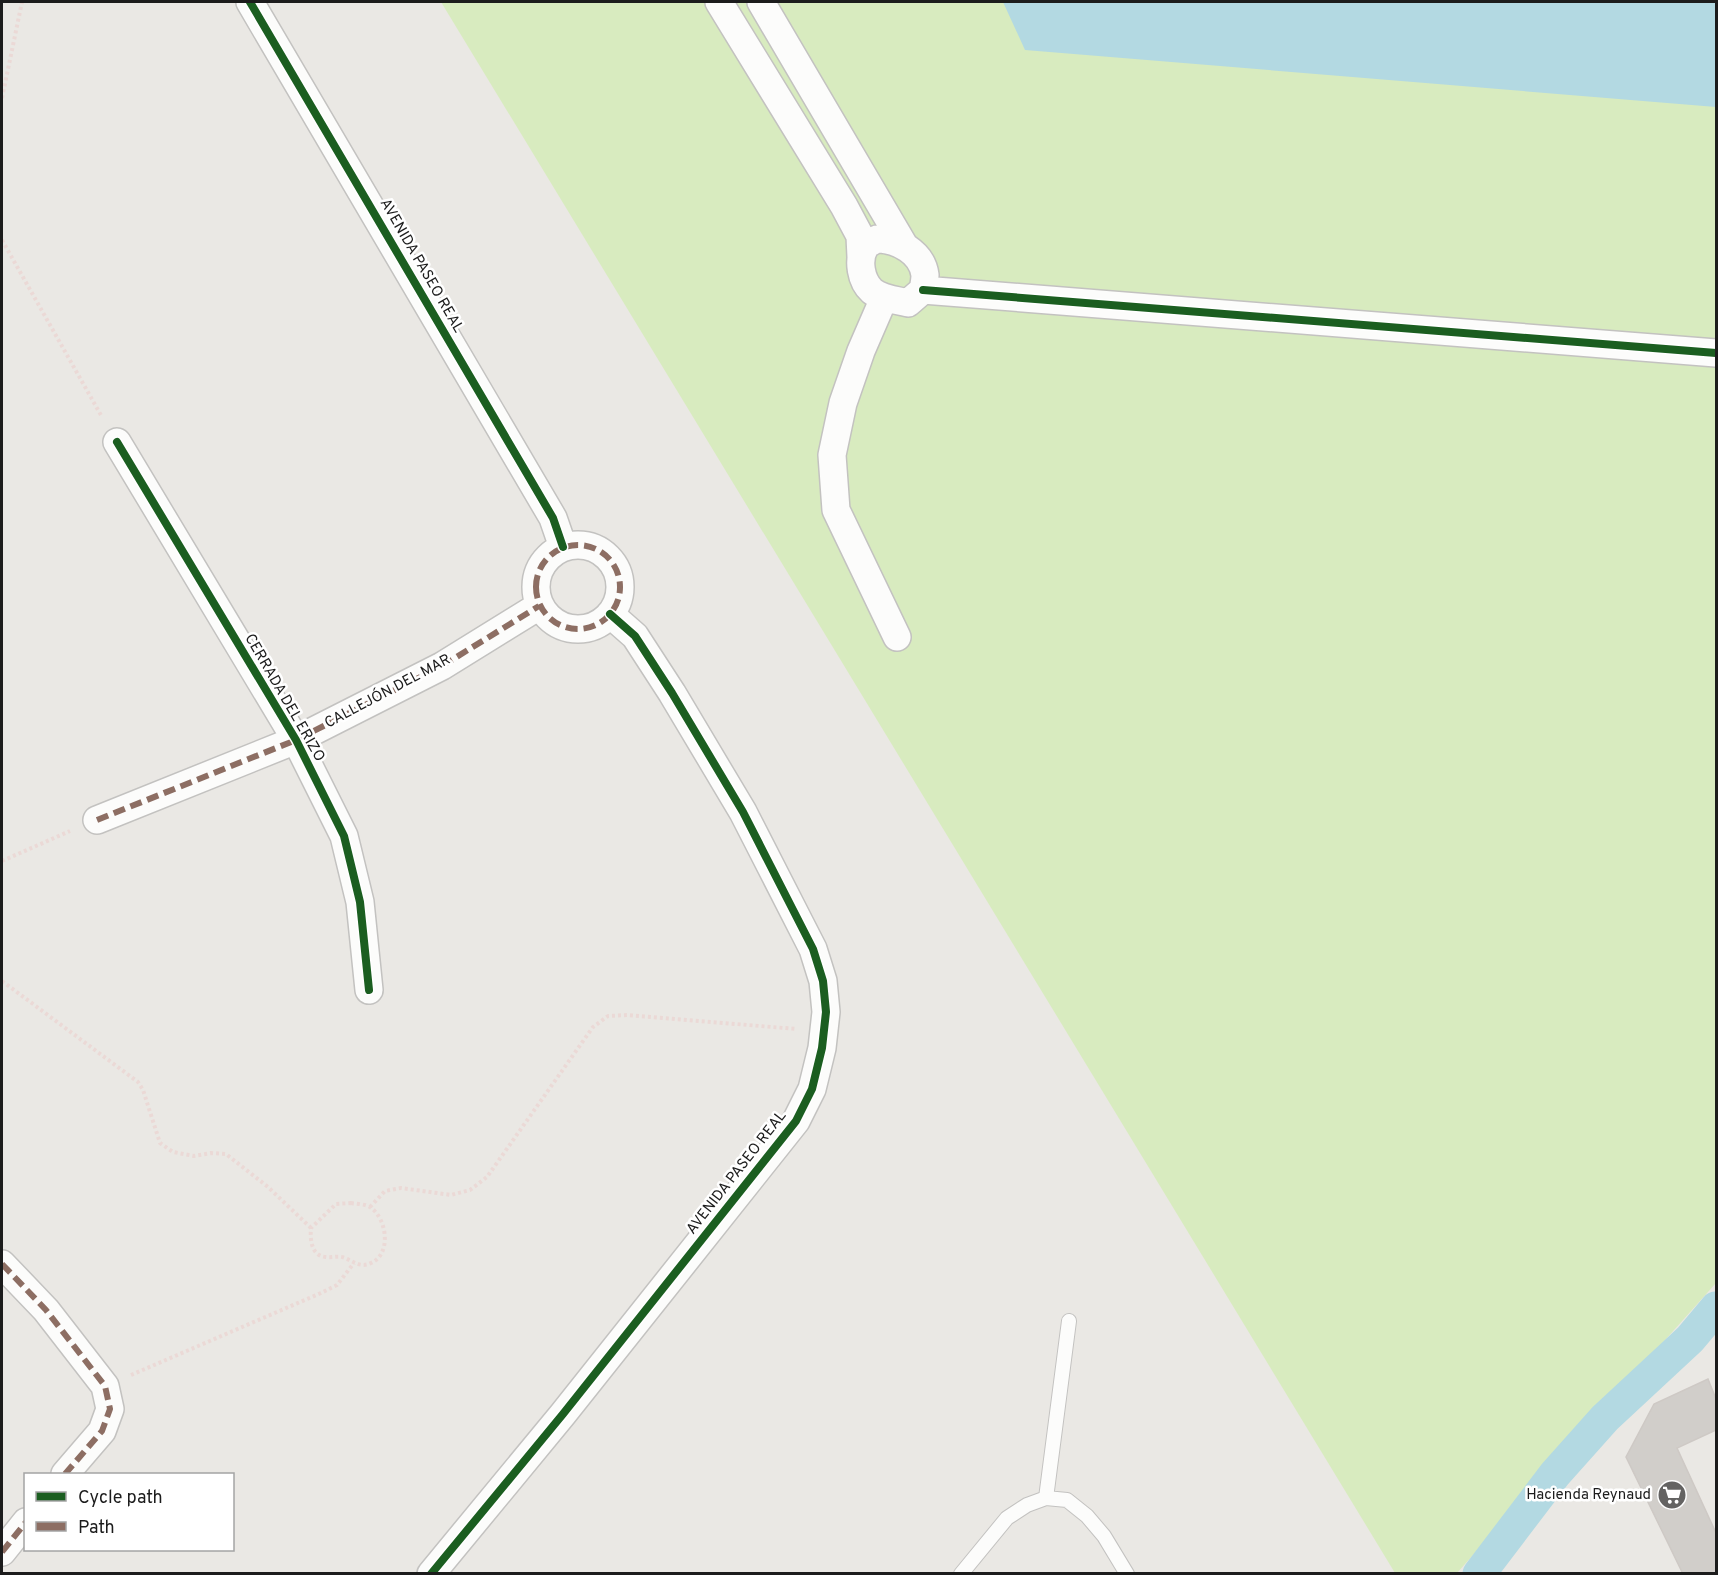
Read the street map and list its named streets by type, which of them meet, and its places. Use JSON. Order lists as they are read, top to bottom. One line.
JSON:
{"streets":{"street":["AVENIDA PASEO REAL","CALLEJÓN DEL MAR","CERRADA DEL ERIZO"]},"crossings":[["AVENIDA PASEO REAL","CALLEJÓN DEL MAR"],["CALLEJÓN DEL MAR","CERRADA DEL ERIZO"]],"places":{"supermarket":["Hacienda Reynaud"]},"legend":["Cycle path","Path"]}
